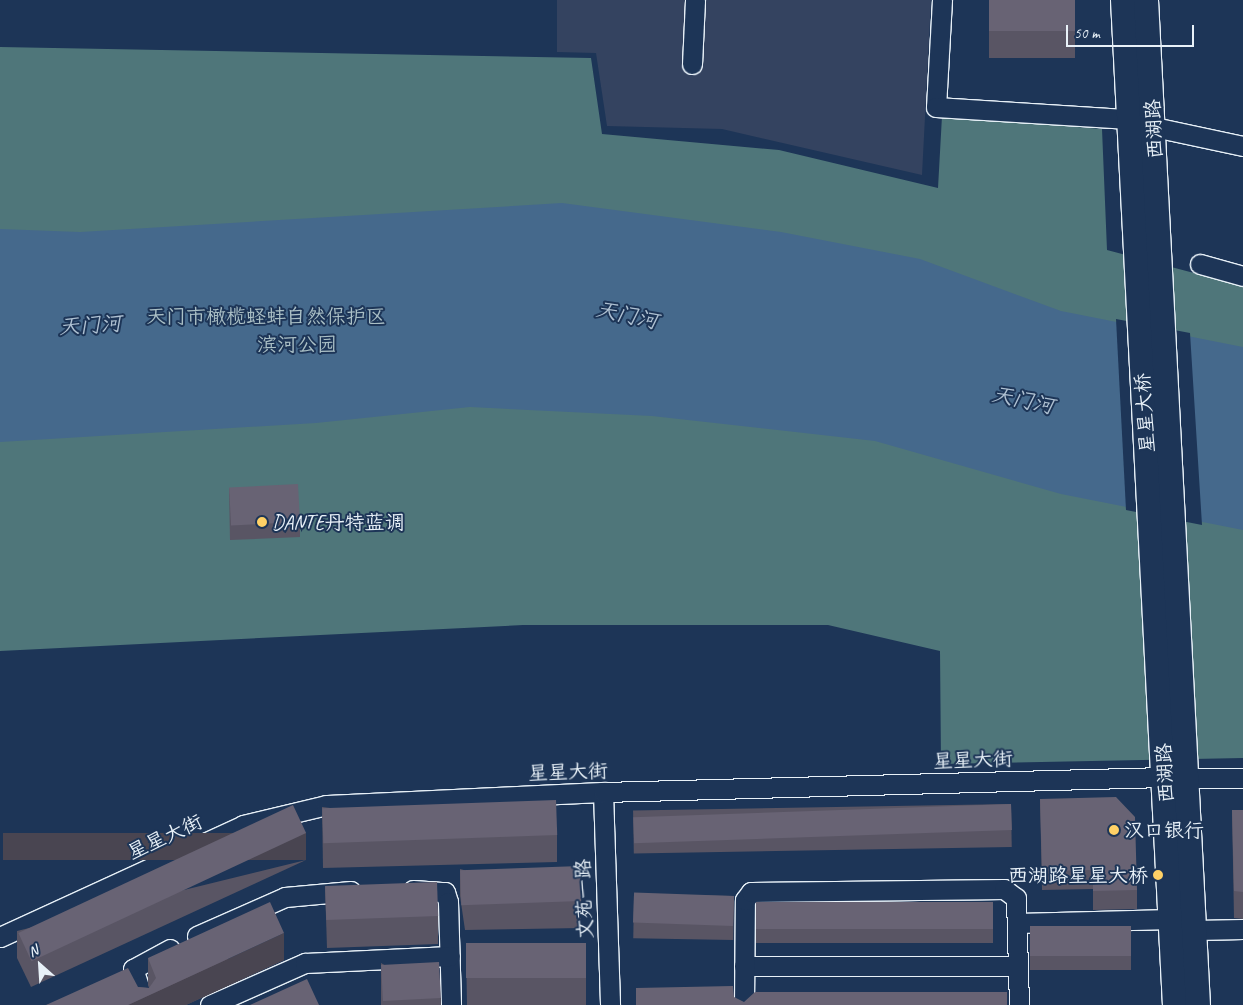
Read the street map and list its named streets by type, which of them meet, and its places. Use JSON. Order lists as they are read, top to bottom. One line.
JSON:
{"streets":{"main road":["西湖路","星星大桥"],"street":["星星大街","文苑一路"]},"crossings":[["西湖路","星星大桥"],["西湖路","星星大街"],["星星大街","文苑一路"]],"water":["天门河"],"parks":["天门市橄榄蛏蚌自然保护区","滨河公园"],"places":["DANTE丹特蓝调","汉口银行","西湖路星星大桥"],"scale_bar":"50 m","north":"top left"}
